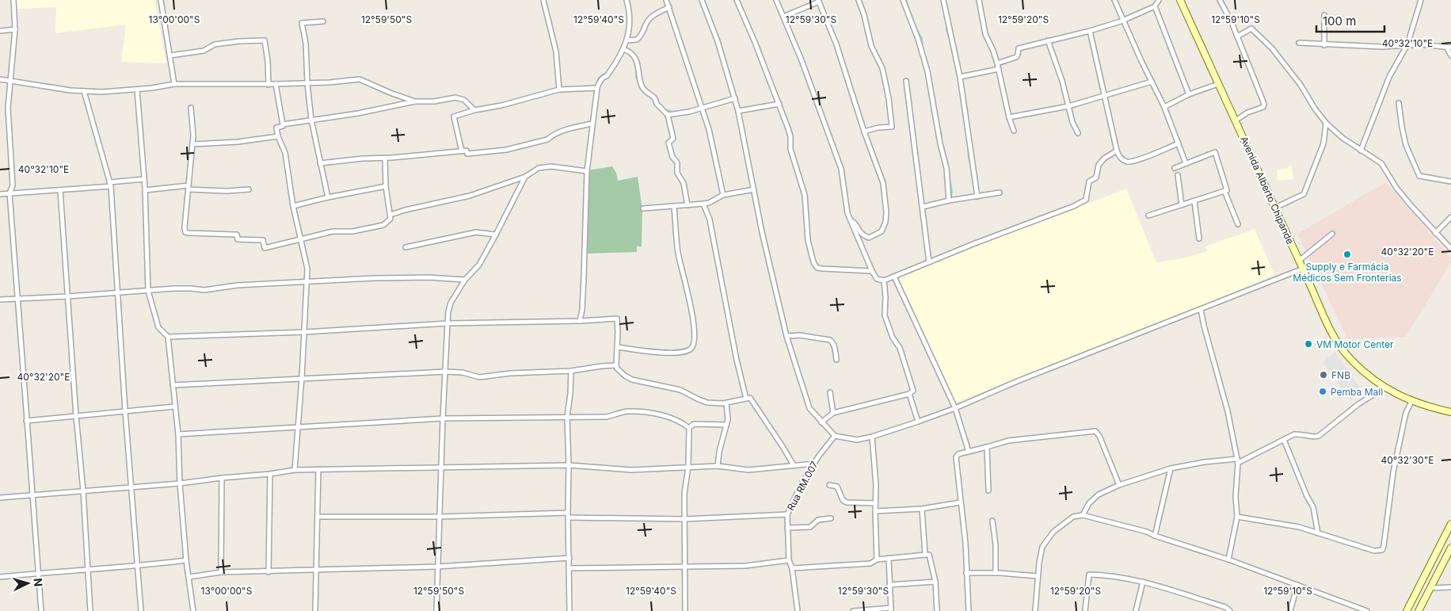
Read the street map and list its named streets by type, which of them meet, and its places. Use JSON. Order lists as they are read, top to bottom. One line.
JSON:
{"streets":{"main road":["Avenida Alberto Chipande"],"street":["Rua RM.007"]},"places":["Supply e Farmácia Médicos Sem Fronterias","VM Motor Center","FNB","Pemba Mall"],"scale_bar":"100 m","north":"right","coordinates":["13°00'00\"S","12°59'50\"S","12°59'40\"S","12°59'30\"S","12°59'20\"S","12°59'10\"S","40°32'10\"E","40°32'20\"E","40°32'30\"E"]}
